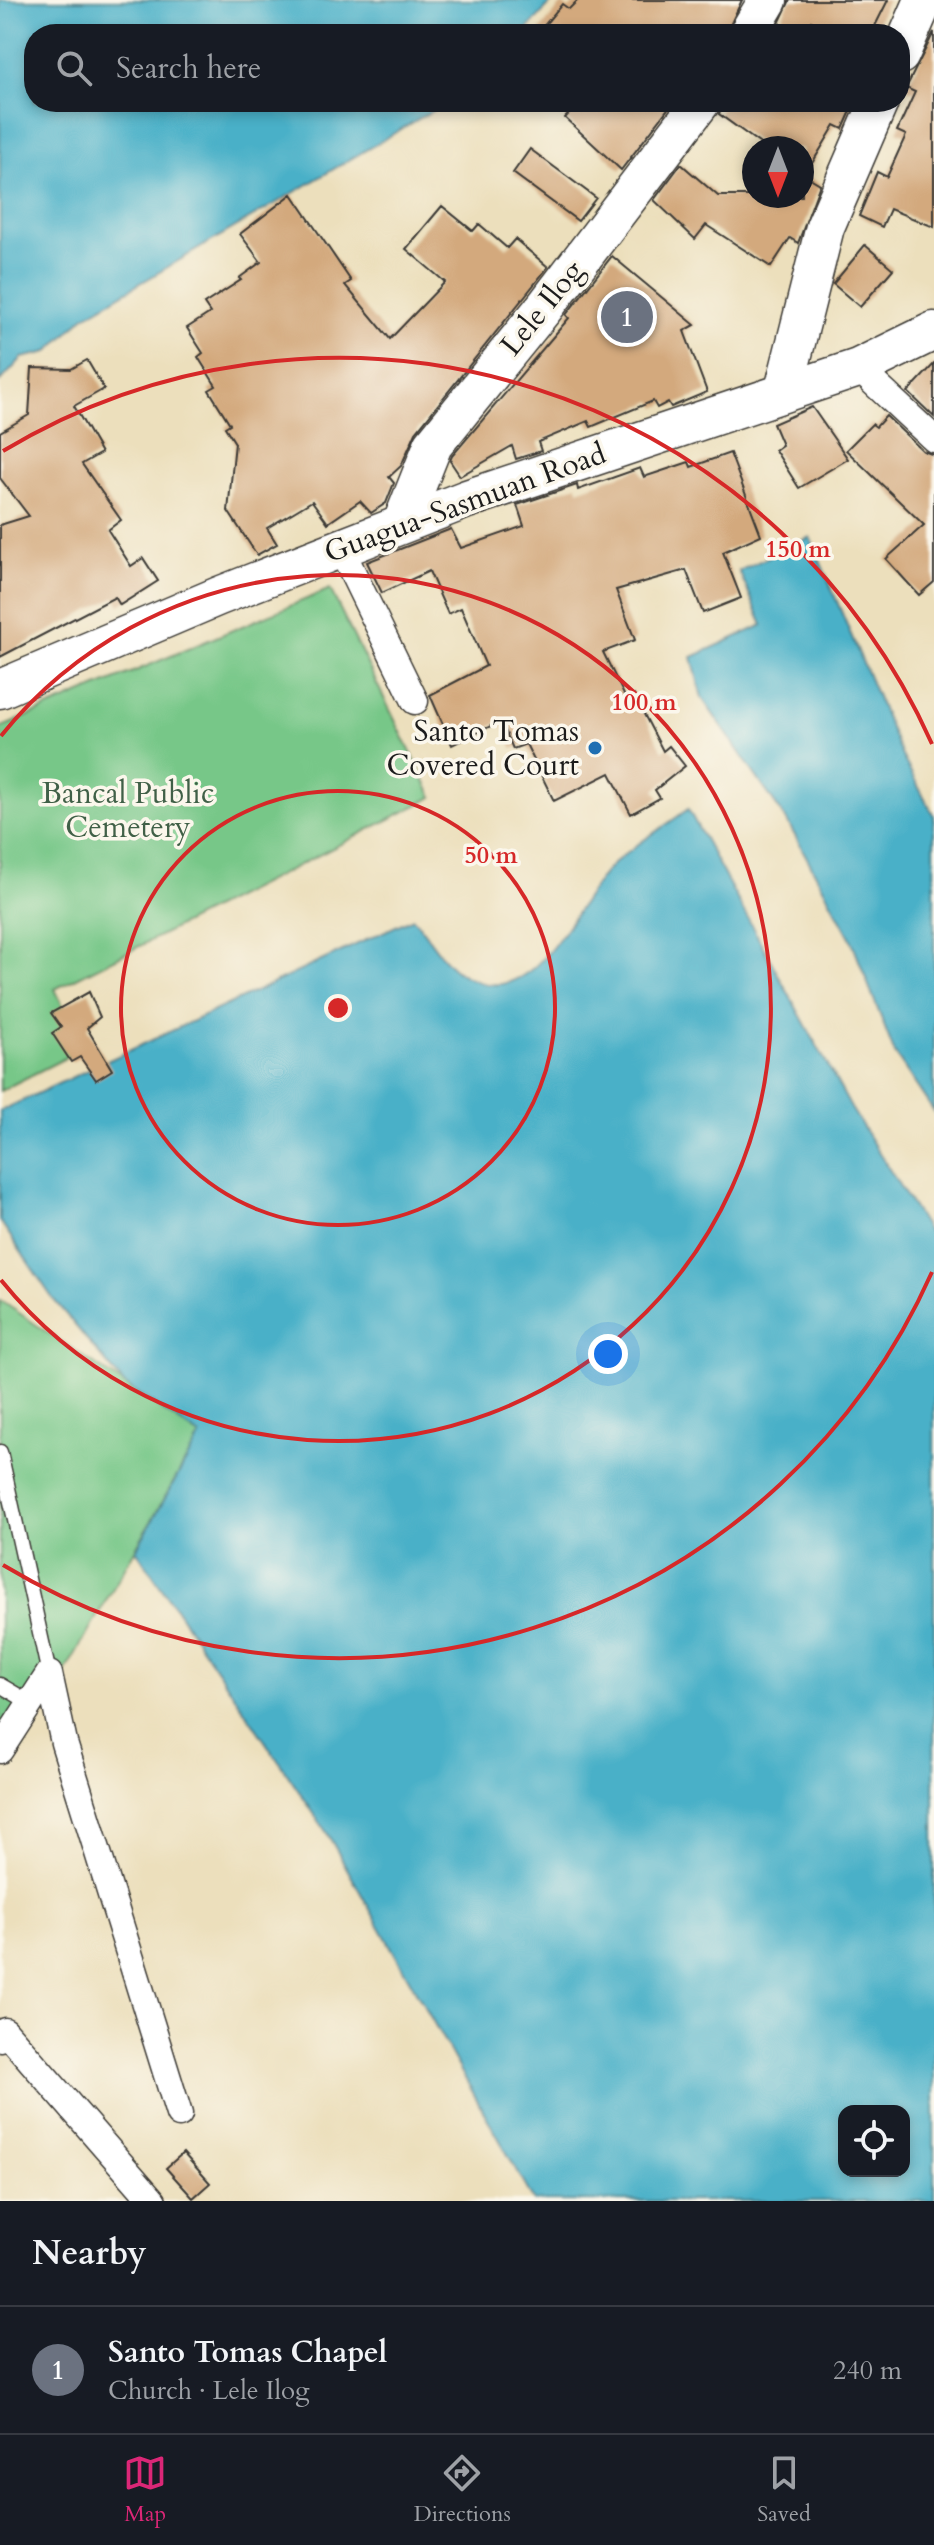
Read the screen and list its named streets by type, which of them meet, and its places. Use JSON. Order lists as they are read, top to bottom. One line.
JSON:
{"streets":{"main road":["Lele Ilog","Guagua-Sasmuan Road"]},"crossings":[["Lele Ilog","Guagua-Sasmuan Road"]],"parks":["Bancal Public Cemetery"],"places":["Santo Tomas Covered Court"],"north":"bottom","page":{"search":"Search here","pins":"1","heading":"Nearby","list":[{"mark":"1","name":"Santo Tomas Chapel","note":"Church · Lele Ilog","value":"240 m"}],"nav":["Map","Directions","Saved"]},"rings":["150 m","100 m","50 m"]}
